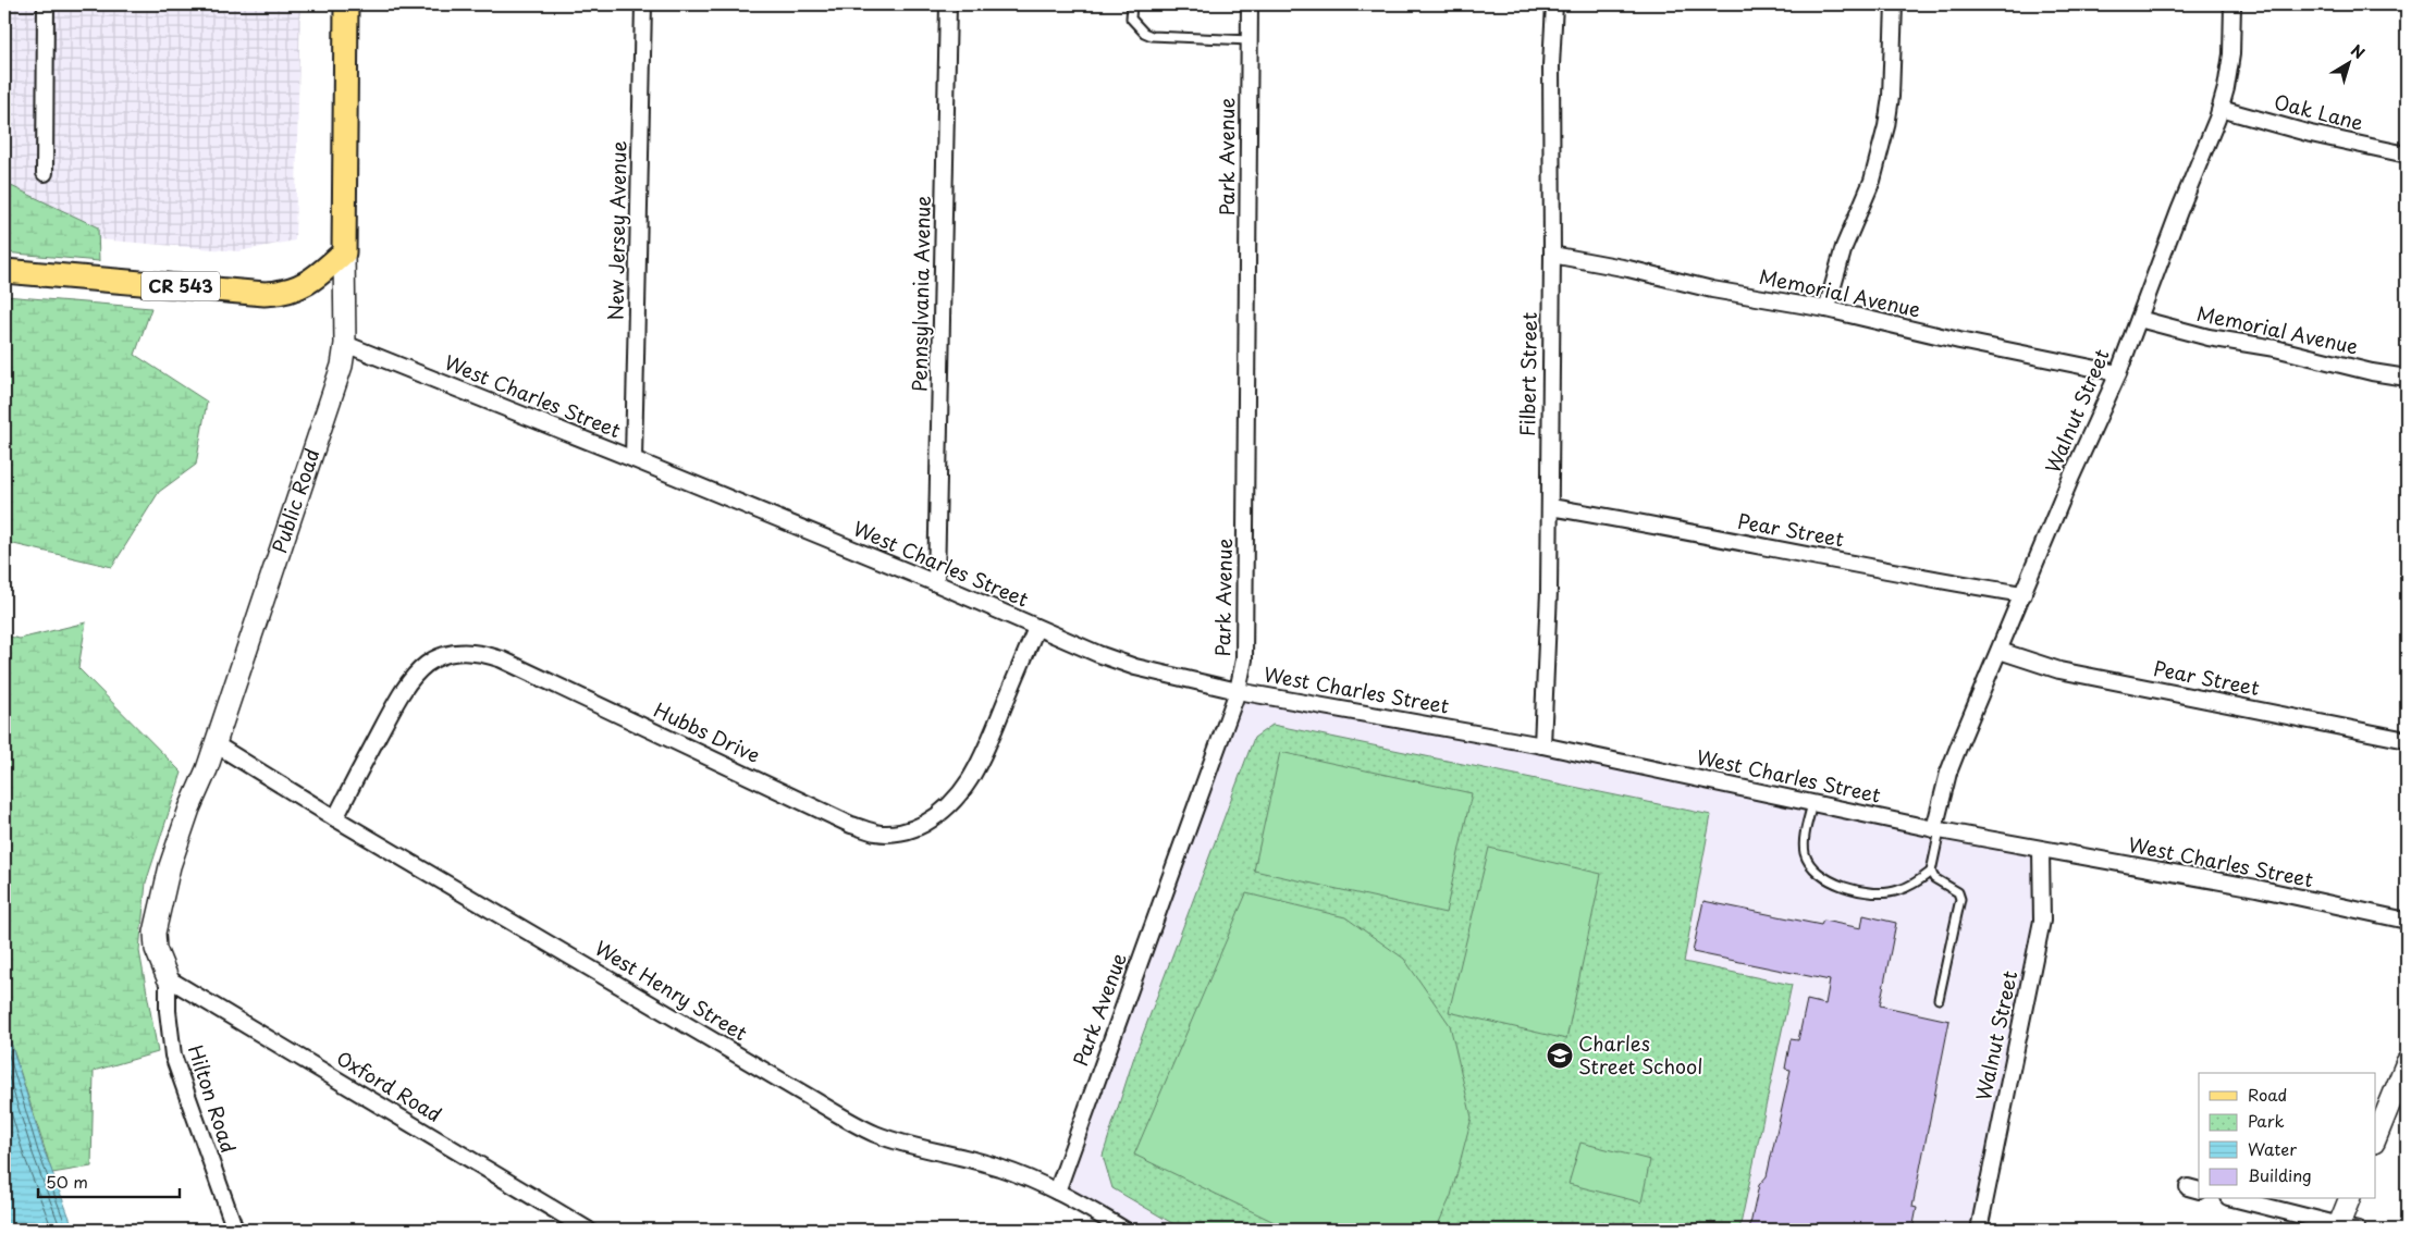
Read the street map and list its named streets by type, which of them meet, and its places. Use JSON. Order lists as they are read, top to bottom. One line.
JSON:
{"streets":{"main road":["CR 543","Public Road"],"street":["Oak Lane","Park Avenue","New Jersey Avenue","Pennsylvania Avenue","Memorial Avenue","Filbert Street","West Charles Street","Walnut Street","Pear Street","Hubbs Drive","West Henry Street","Oxford Road","Hilton Road"]},"crossings":[["Oak Lane","Walnut Street"],["Park Avenue","West Charles Street"],["Park Avenue","West Henry Street"],["New Jersey Avenue","West Charles Street"],["CR 543","Public Road"],["Pennsylvania Avenue","West Charles Street"],["Memorial Avenue","Filbert Street"],["Memorial Avenue","Walnut Street"],["Filbert Street","West Charles Street"],["Filbert Street","Pear Street"],["West Charles Street","Walnut Street"],["West Charles Street","Public Road"],["West Charles Street","Hubbs Drive"],["Walnut Street","Pear Street"],["Public Road","West Henry Street"],["Public Road","Oxford Road"],["Public Road","Hilton Road"],["Hubbs Drive","West Henry Street"],["Oxford Road","Hilton Road"]],"places":{"school or university":["Charles Street School"]},"legend":["Road","Park","Water","Building"],"scale_bar":"50 m","north":"top right"}
